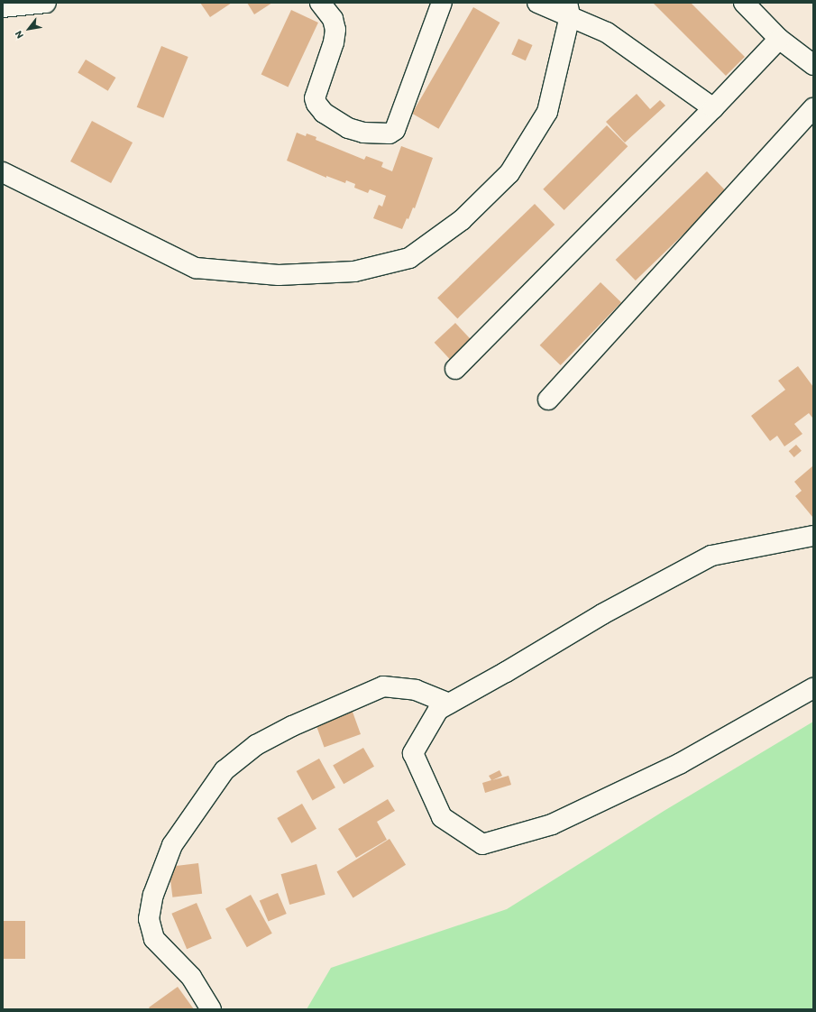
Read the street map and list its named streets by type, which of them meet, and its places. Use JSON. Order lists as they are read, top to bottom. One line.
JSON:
{"north":"bottom left"}
